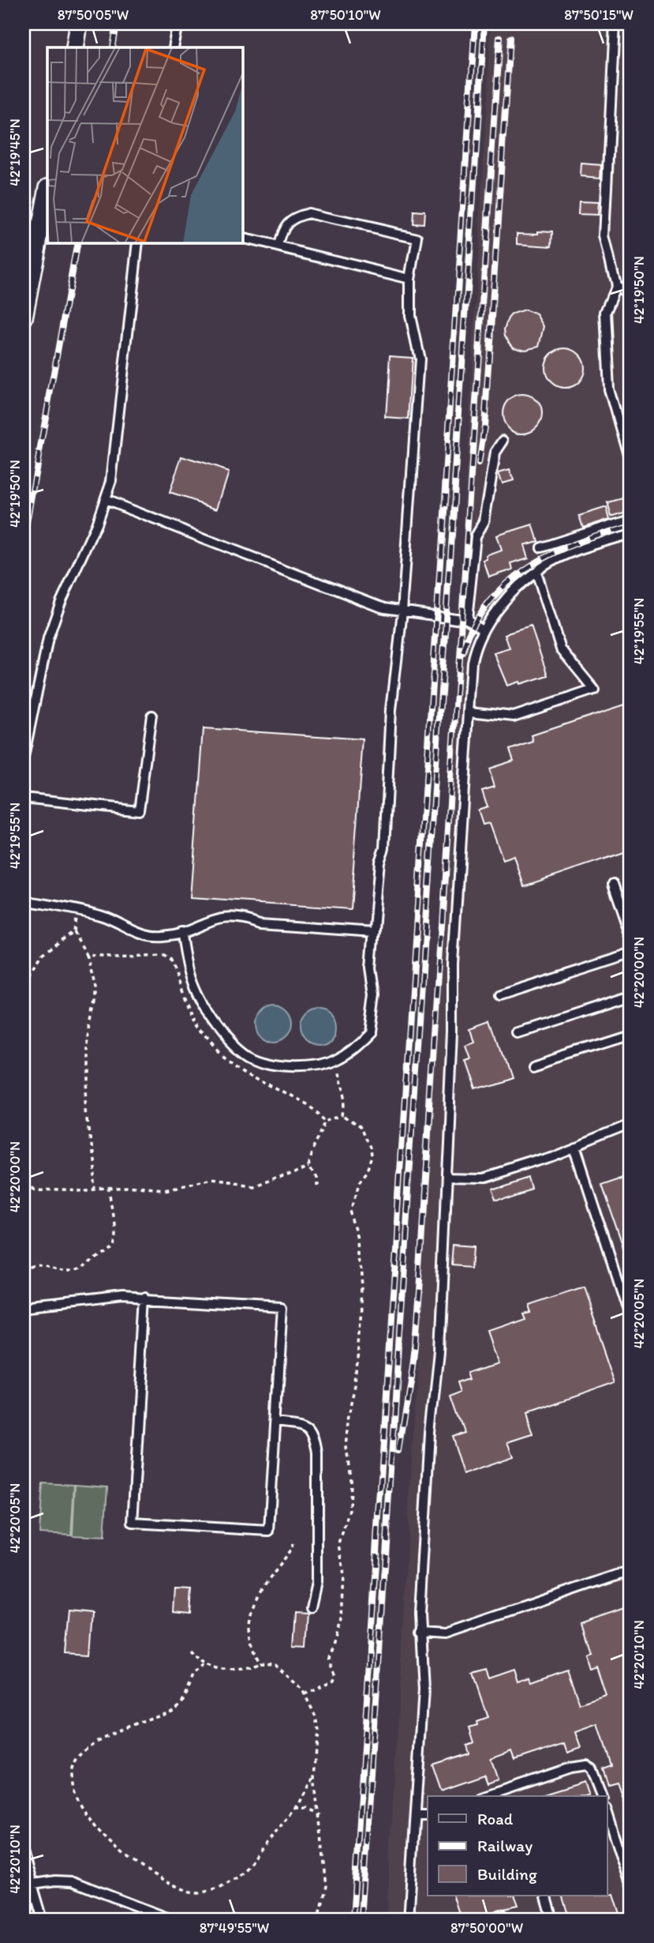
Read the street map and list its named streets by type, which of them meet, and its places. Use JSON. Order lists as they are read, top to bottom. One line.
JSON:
{"legend":["Road","Railway","Building"],"coordinates":["87°50'05\"W","87°50'10\"W","87°50'15\"W","42°19'45\"N","42°19'50\"N","42°19'55\"N","42°20'00\"N","42°20'05\"N","42°20'10\"N","87°49'55\"W","87°50'00\"W"]}
